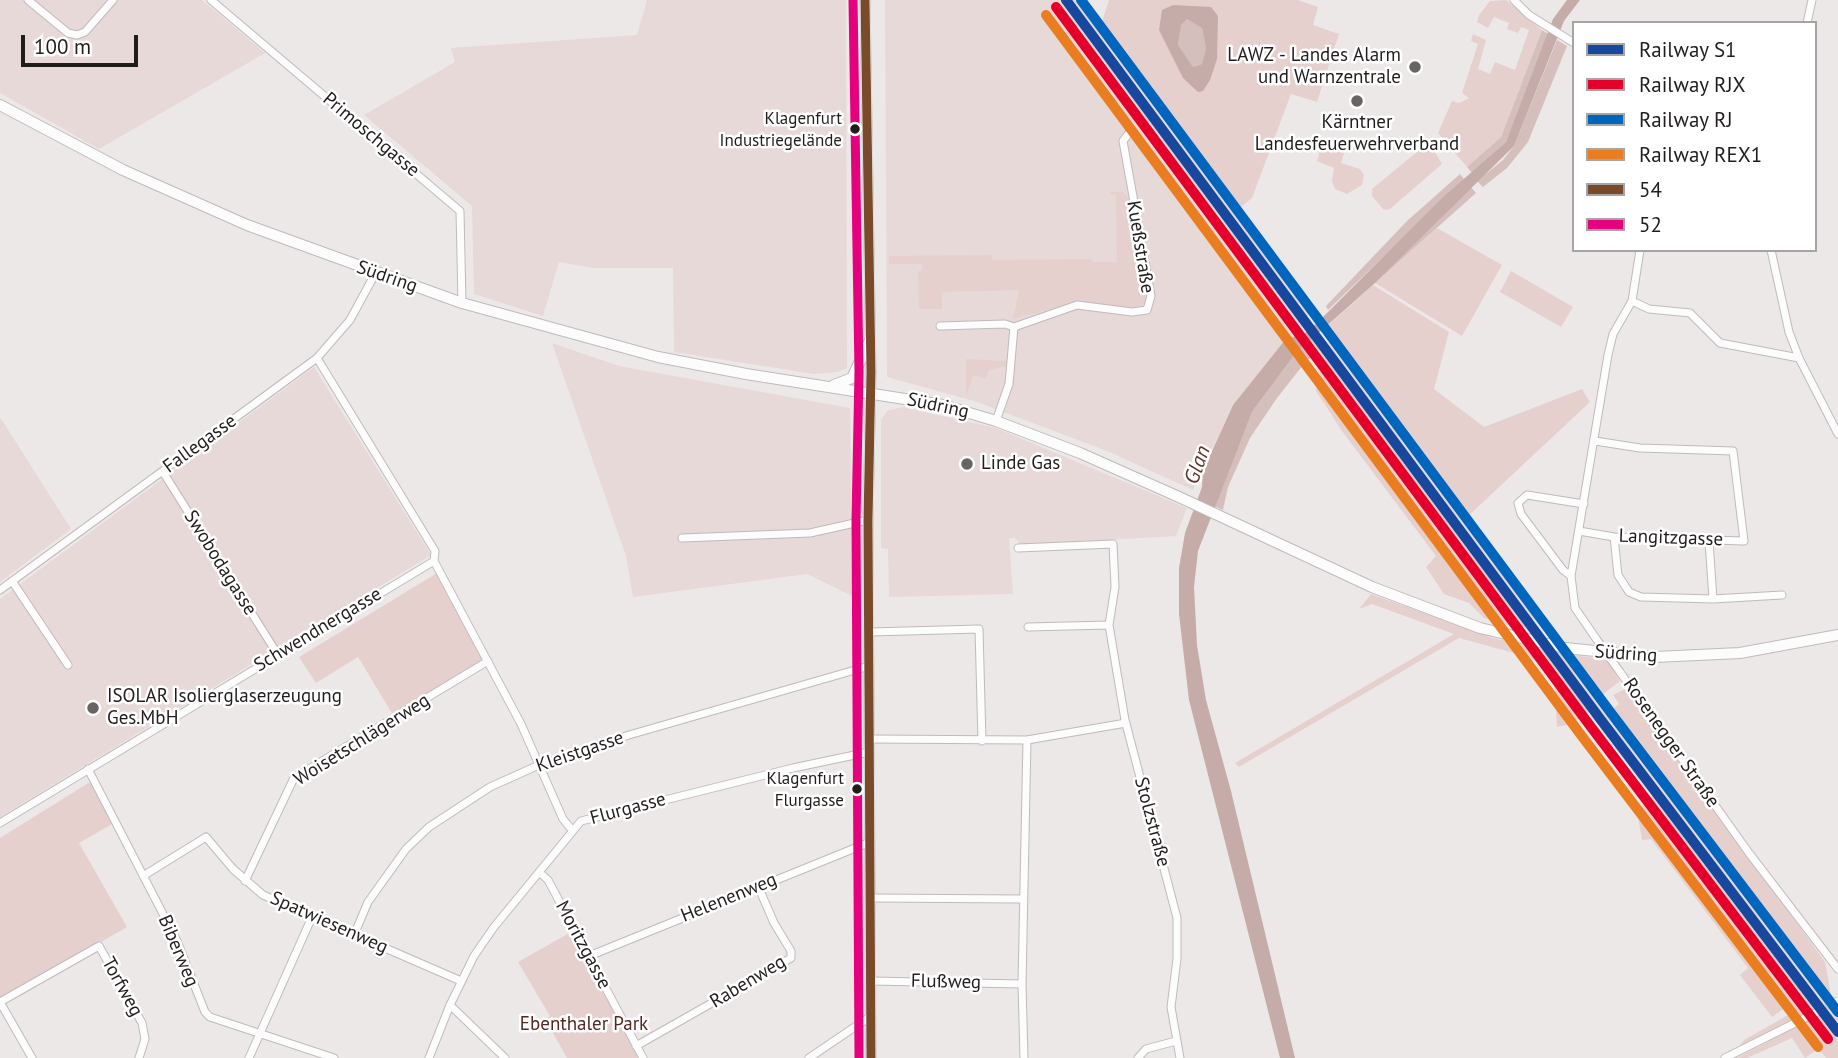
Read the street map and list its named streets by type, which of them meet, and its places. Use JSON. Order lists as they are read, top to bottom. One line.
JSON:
{"streets":{"main road":["Südring"],"street":["Primoschgasse","Kueßstraße","Fallegasse","Langitzgasse","Swobodagasse","Schwendnergasse","Woisetschlägerweg","Rosenegger Straße","Kleistgasse","Flurgasse","Stolzstraße","Helenenweg","Spatwiesenweg","Moritzgasse","Biberweg","Rabenweg","Flußweg","Torfweg"]},"crossings":[["Primoschgasse","Südring"],["Südring","Fallegasse"],["Fallegasse","Swobodagasse"],["Langitzgasse","Rosenegger Straße"],["Swobodagasse","Schwendnergasse"],["Schwendnergasse","Biberweg"],["Woisetschlägerweg","Spatwiesenweg"],["Kleistgasse","Spatwiesenweg"],["Flurgasse","Spatwiesenweg"],["Flurgasse","Moritzgasse"],["Helenenweg","Moritzgasse"],["Helenenweg","Rabenweg"],["Spatwiesenweg","Biberweg"],["Moritzgasse","Rabenweg"]],"water":["Glan"],"parks":["Ebenthaler Park"],"places":["LAWZ - Landes Alarm und Warnzentrale","Kärntner Landesfeuerwehrverband","Klagenfurt Industriegelände","Linde Gas","ISOLAR Isolierglaserzeugung Ges.MbH","Klagenfurt Flurgasse"],"lines":["rail line S1","rail line RJ","transit line 54","transit line 52","rail line RJX","rail line REX1"],"legend":["Railway S1","Railway RJX","Railway RJ","Railway REX1","54","52"],"scale_bar":"100 m"}
